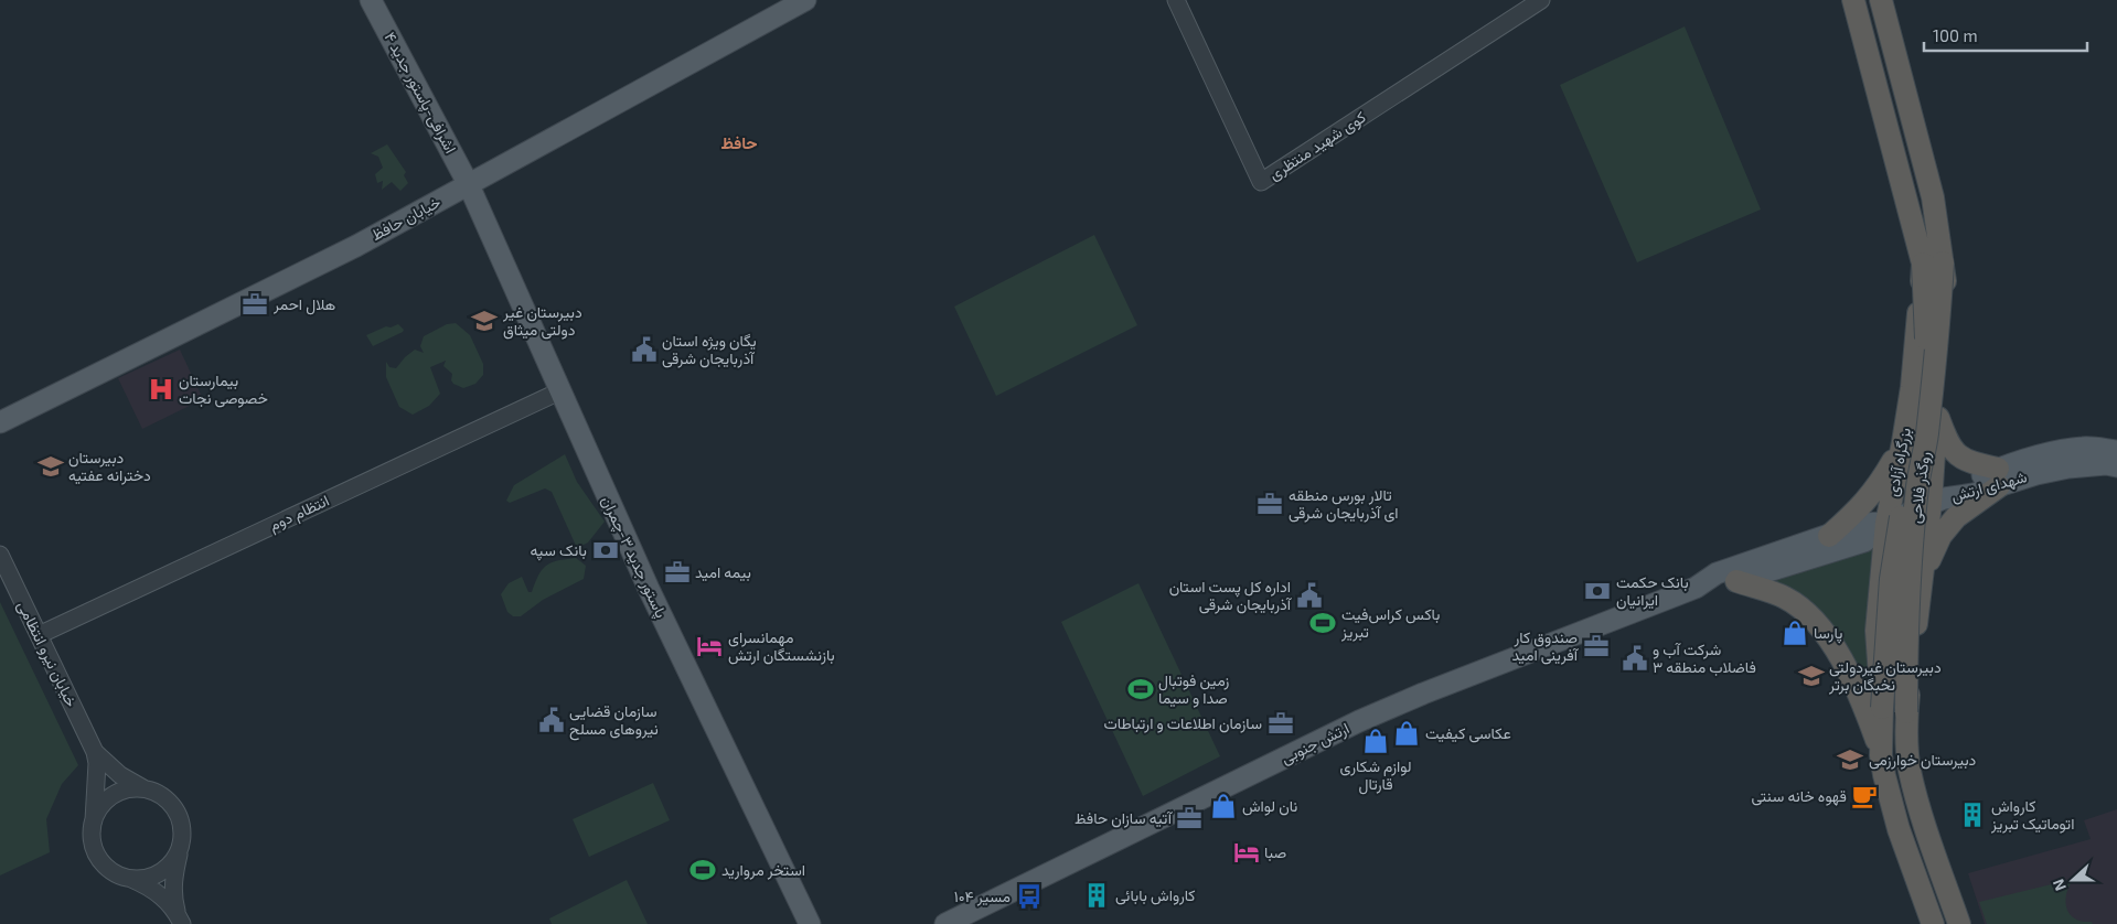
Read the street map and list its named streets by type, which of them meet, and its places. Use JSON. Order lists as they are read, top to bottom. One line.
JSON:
{"streets":{"highway":["بزرگراه آزادی","روگذر فلاحی"],"main road":["اشرافی-پاستور جدید ۴","خیابان حافظ","شهدای ارتش","پاستور جدید ۳-چمران","ارتش جنوبی"],"street":["کوی شهید منتظری","انتظام دوم","خیابان نیرو انتظامی"]},"crossings":[["اشرافی-پاستور جدید ۴","خیابان حافظ"],["اشرافی-پاستور جدید ۴","پاستور جدید ۳-چمران"],["خیابان حافظ","پاستور جدید ۳-چمران"],["بزرگراه آزادی","شهدای ارتش"],["بزرگراه آزادی","روگذر فلاحی"],["انتظام دوم","پاستور جدید ۳-چمران"],["انتظام دوم","خیابان نیرو انتظامی"]],"districts":["حافظ"],"places":{"office":["هلال احمر","تالار بورس منطقه ای آذربایجان شرقی","بیمه امید","صندوق کار آفرینی امید","سازمان اطلاعات و ارتباطات","آتیه سازان حافظ"],"school or university":["دبیرستان غیر دولتی میثاق","دبیرستان دخترانه عفتیه","دبیرستان غیردولتی نخبگان برتر","دبیرستان خوارزمی"],"public building":["یگان ویژه استان آذربایجان شرقی","اداره کل پست استان آذربایجان شرقی","شرکت آب و فاضلاب منطقه ۳","سازمان قضایی نیروهای مسلح"],"hospital":["بیمارستان خصوصی نجات"],"bank":["بانک سپه","بانک حکمت ایرانیان"],"sports":["باکس کراس‌فیت تبریز","زمین فوتبال صدا و سیما","استخر مروارید"],"shop":["پارسا","عکاسی کیفیت","لوازم شکاری قارتال","نان لواش"],"hotel":["مهمانسرای بازنشستگان ارتش","صبا"],"cafe":["قهوه خانه سنتی"],"building":["کارواش اتوماتیک تبریز","کارواش بابائی"],"bus stop":["مسیر ۱۰۴"]},"scale_bar":"100 m","north":"left"}
